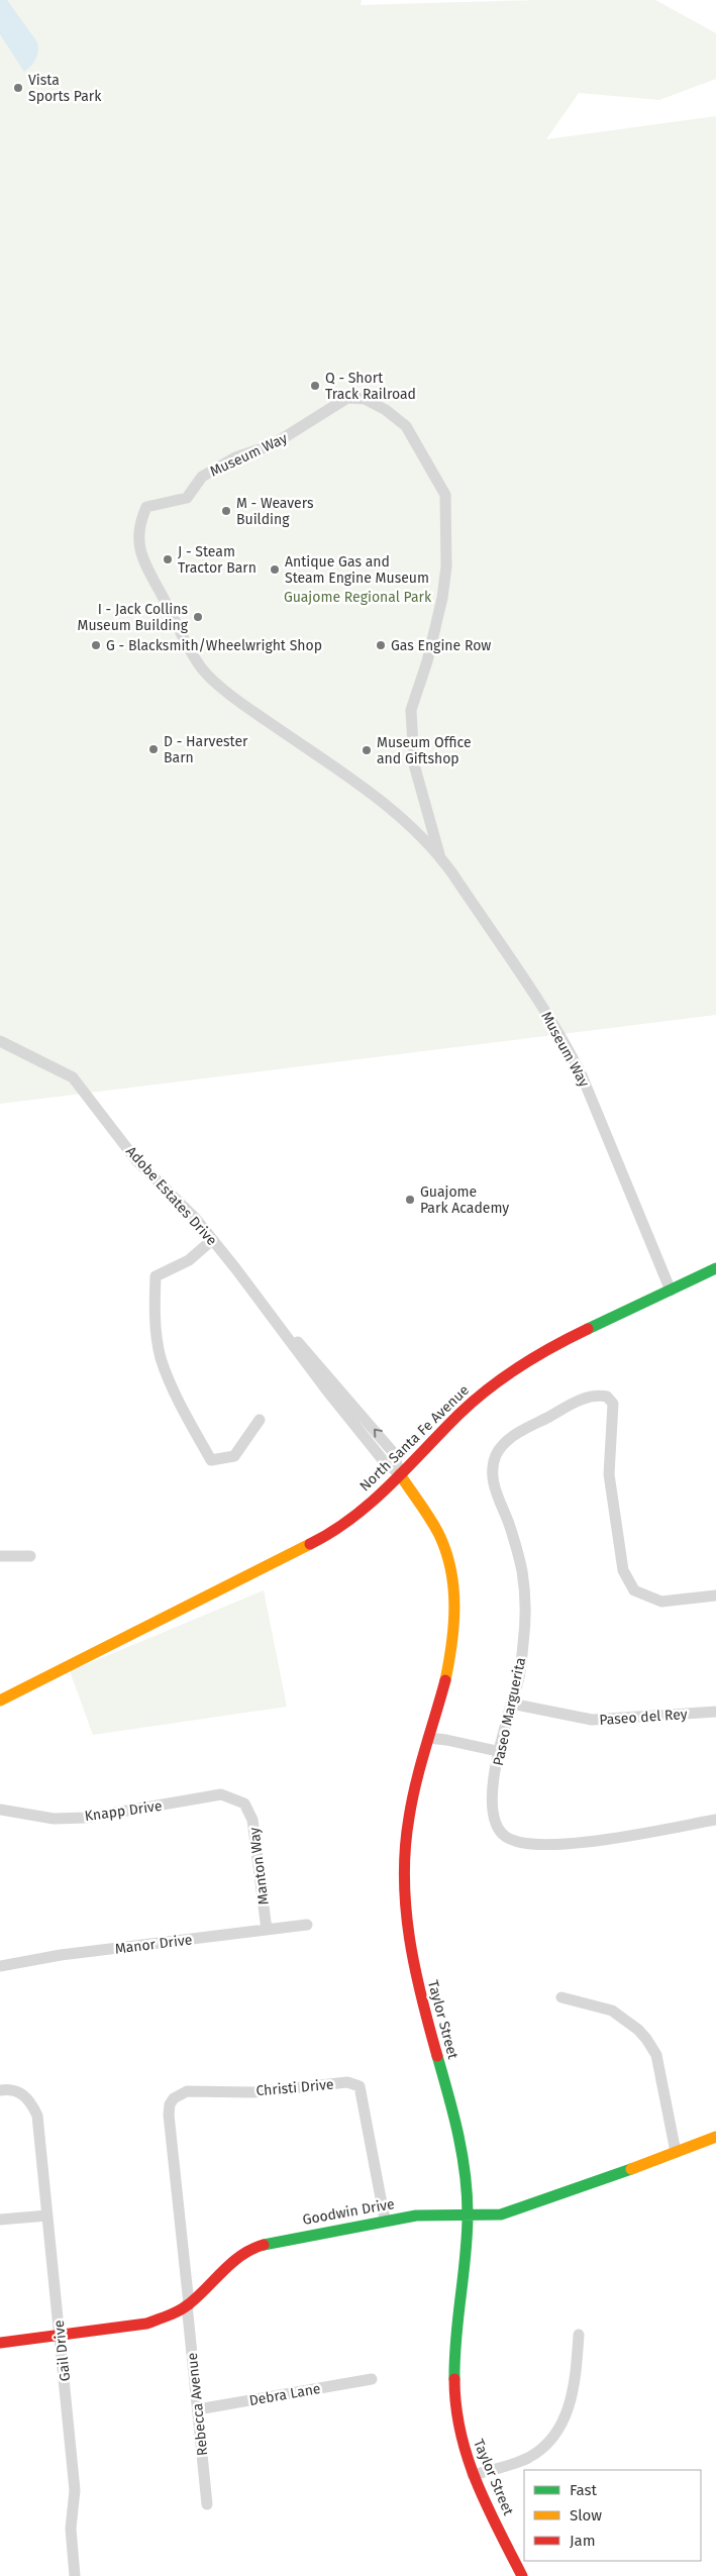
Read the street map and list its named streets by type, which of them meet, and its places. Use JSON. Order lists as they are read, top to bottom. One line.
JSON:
{"streets":{"main road":["North Santa Fe Avenue","Taylor Street","Goodwin Drive"],"street":["Museum Way","Adobe Estates Drive","Paseo Marguerita","Paseo del Rey","Knapp Drive","Manton Way","Manor Drive","Christi Drive","Gail Drive","Debra Lane","Rebecca Avenue"]},"crossings":[["Museum Way","North Santa Fe Avenue"],["Adobe Estates Drive","North Santa Fe Avenue"],["Adobe Estates Drive","Taylor Street"],["North Santa Fe Avenue","Taylor Street"],["Paseo Marguerita","Paseo del Rey"],["Knapp Drive","Manton Way"],["Manton Way","Manor Drive"],["Taylor Street","Goodwin Drive"],["Christi Drive","Goodwin Drive"],["Christi Drive","Rebecca Avenue"],["Goodwin Drive","Gail Drive"],["Goodwin Drive","Rebecca Avenue"],["Debra Lane","Rebecca Avenue"]],"parks":["Guajome Regional Park"],"places":["Vista Sports Park","Q - Short Track Railroad","M - Weavers Building","J - Steam Tractor Barn","Antique Gas and Steam Engine Museum","I - Jack Collins Museum Building","G - Blacksmith/Wheelwright Shop","Gas Engine Row","D - Harvester Barn","Museum Office and Giftshop","Guajome Park Academy"],"legend":["Fast","Slow","Jam"]}
